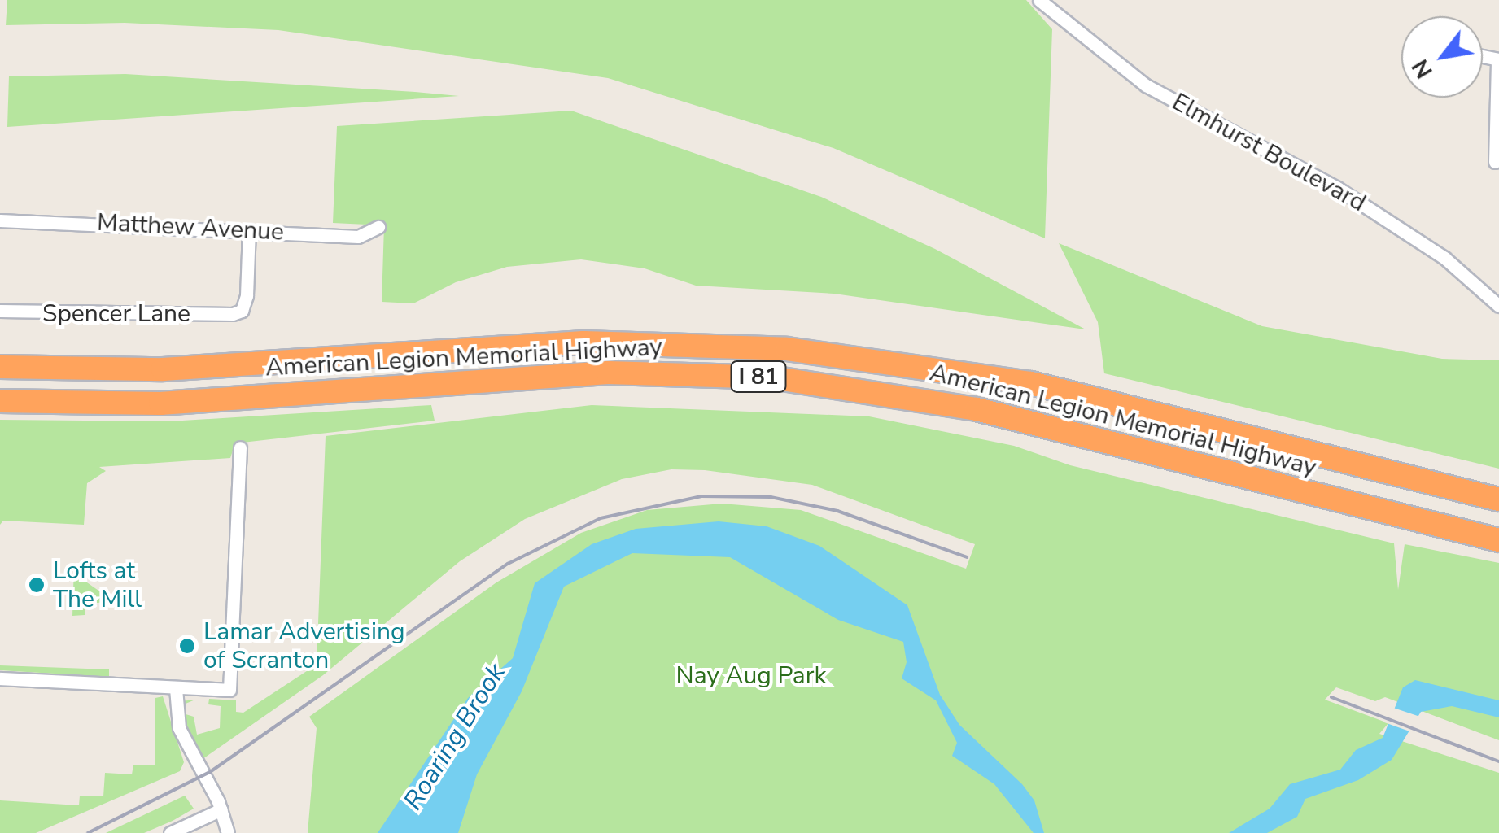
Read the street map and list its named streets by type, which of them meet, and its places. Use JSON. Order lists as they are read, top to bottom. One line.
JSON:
{"streets":{"highway":["American Legion Memorial Highway","I 81"],"street":["Elmhurst Boulevard","Matthew Avenue","Spencer Lane"]},"crossings":[["Matthew Avenue","Spencer Lane"]],"water":["Roaring Brook"],"parks":["Nay Aug Park"],"places":["Lofts at The Mill","Lamar Advertising of Scranton"],"north":"bottom left"}
